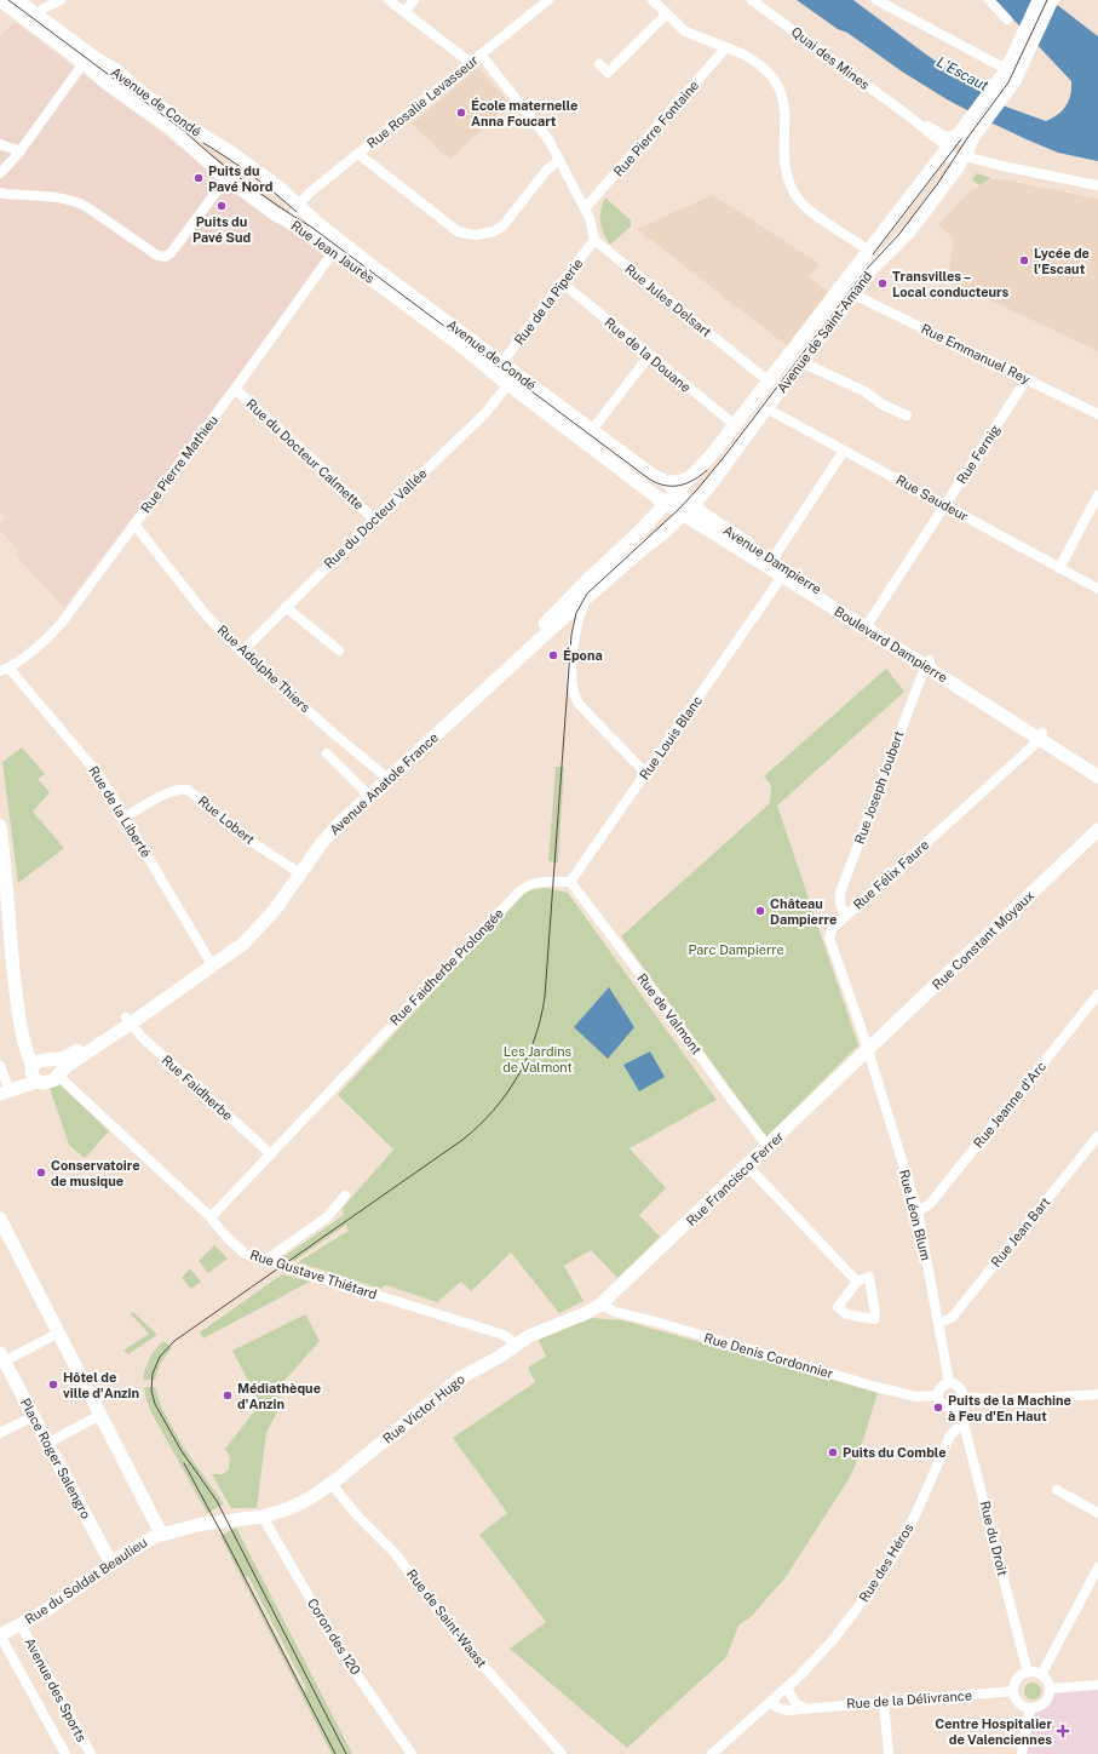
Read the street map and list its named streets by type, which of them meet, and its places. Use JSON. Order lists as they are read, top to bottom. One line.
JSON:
{"streets":{"main road":["Avenue de Condé","Rue Jean Jaurès","Avenue de Saint-Amand","Avenue Dampierre","Boulevard Dampierre","Avenue Anatole France","Rue Constant Moyaux","Rue Francisco Ferrer","Rue Victor Hugo","Place Roger Salengro","Rue du Soldat Beaulieu"],"street":["Quai des Mines","Rue Rosalie Levasseur","Rue Pierre Fontaine","Rue Jules Delsart","Rue de la Piperie","Rue Emmanuel Rey","Rue de la Douane","Rue du Docteur Calmette","Rue Fernig","Rue Pierre Mathieu","Rue Saudeur","Rue du Docteur Vallée","Rue Adolphe Thiers","Rue Louis Blanc","Rue Joseph Joubert","Rue de la Liberté","Rue Lobert","Rue Félix Faure","Rue Faidherbe Prolongée","Rue de Valmont","Rue Faidherbe","Rue Jeanne d'Arc","Rue Léon Blum","Rue Jean Bart","Rue Gustave Thiétard","Rue Denis Cordonnier","Rue du Droit","Rue des Héros","Rue de Saint-Waast","Coron des 120","Avenue des Sports","Rue de la Délivrance"]},"crossings":[["Quai des Mines","Avenue de Saint-Amand"],["Avenue de Condé","Rue Rosalie Levasseur"],["Avenue de Condé","Rue Jean Jaurès"],["Avenue de Condé","Rue de la Piperie"],["Avenue de Condé","Avenue de Saint-Amand"],["Avenue de Condé","Rue Pierre Mathieu"],["Avenue de Condé","Avenue Dampierre"],["Avenue de Condé","Avenue Anatole France"],["Rue Jean Jaurès","Avenue de Saint-Amand"],["Rue Jean Jaurès","Rue Pierre Mathieu"],["Rue Jean Jaurès","Rue du Docteur Vallée"],["Rue Jean Jaurès","Avenue Dampierre"],["Rue Jean Jaurès","Avenue Anatole France"],["Rue Jules Delsart","Rue de la Piperie"],["Rue Jules Delsart","Avenue de Saint-Amand"],["Rue de la Piperie","Rue de la Douane"],["Avenue de Saint-Amand","Rue Emmanuel Rey"],["Avenue de Saint-Amand","Rue de la Douane"],["Avenue de Saint-Amand","Rue Saudeur"],["Avenue de Saint-Amand","Avenue Dampierre"],["Avenue de Saint-Amand","Avenue Anatole France"],["Rue Emmanuel Rey","Rue Fernig"],["Rue du Docteur Calmette","Rue Pierre Mathieu"],["Rue du Docteur Calmette","Rue du Docteur Vallée"],["Rue Fernig","Rue Saudeur"],["Rue Fernig","Boulevard Dampierre"],["Rue Pierre Mathieu","Rue Adolphe Thiers"],["Rue Pierre Mathieu","Rue de la Liberté"],["Rue du Docteur Vallée","Rue Adolphe Thiers"],["Avenue Dampierre","Boulevard Dampierre"],["Avenue Dampierre","Avenue Anatole France"],["Boulevard Dampierre","Rue Louis Blanc"],["Boulevard Dampierre","Rue Joseph Joubert"],["Boulevard Dampierre","Rue Félix Faure"],["Rue Adolphe Thiers","Avenue Anatole France"],["Rue Louis Blanc","Rue Faidherbe Prolongée"],["Rue Louis Blanc","Rue de Valmont"],["Avenue Anatole France","Rue de la Liberté"],["Avenue Anatole France","Rue Lobert"],["Avenue Anatole France","Rue Faidherbe"],["Avenue Anatole France","Rue Gustave Thiétard"],["Rue Joseph Joubert","Rue Félix Faure"],["Rue de la Liberté","Rue Lobert"],["Rue Félix Faure","Rue Constant Moyaux"],["Rue Félix Faure","Rue Francisco Ferrer"],["Rue Félix Faure","Rue Léon Blum"],["Rue Constant Moyaux","Rue Francisco Ferrer"],["Rue Constant Moyaux","Rue Léon Blum"],["Rue Faidherbe Prolongée","Rue de Valmont"],["Rue Faidherbe Prolongée","Rue Faidherbe"],["Rue de Valmont","Rue Francisco Ferrer"],["Rue Jeanne d'Arc","Rue Léon Blum"],["Rue Francisco Ferrer","Rue Léon Blum"],["Rue Francisco Ferrer","Rue Denis Cordonnier"],["Rue Francisco Ferrer","Rue Victor Hugo"],["Rue Léon Blum","Rue Jean Bart"],["Rue Léon Blum","Rue Denis Cordonnier"],["Rue Léon Blum","Rue du Droit"],["Rue Gustave Thiétard","Rue Victor Hugo"],["Rue Denis Cordonnier","Rue Victor Hugo"],["Rue Denis Cordonnier","Rue du Droit"],["Rue Victor Hugo","Rue du Soldat Beaulieu"],["Rue Victor Hugo","Rue de Saint-Waast"],["Rue Victor Hugo","Coron des 120"],["Place Roger Salengro","Rue du Soldat Beaulieu"],["Rue du Droit","Rue des Héros"],["Rue du Droit","Rue de la Délivrance"],["Rue des Héros","Rue de la Délivrance"],["Rue du Soldat Beaulieu","Coron des 120"],["Rue du Soldat Beaulieu","Avenue des Sports"]],"water":["L'Escaut"],"parks":["Parc Dampierre","Les Jardins de Valmont"],"places":{"other":["École maternelle Anna Foucart","Puits du Pavé Nord","Puits du Pavé Sud","Lycée de l'Escaut","Transvilles – Local conducteurs","Épona","Château Dampierre","Conservatoire de musique","Hôtel de ville d'Anzin","Médiathèque d'Anzin","Puits de la Machine à Feu d'En Haut","Puits du Comble"],"health":["Centre Hospitalier de Valenciennes"]}}
